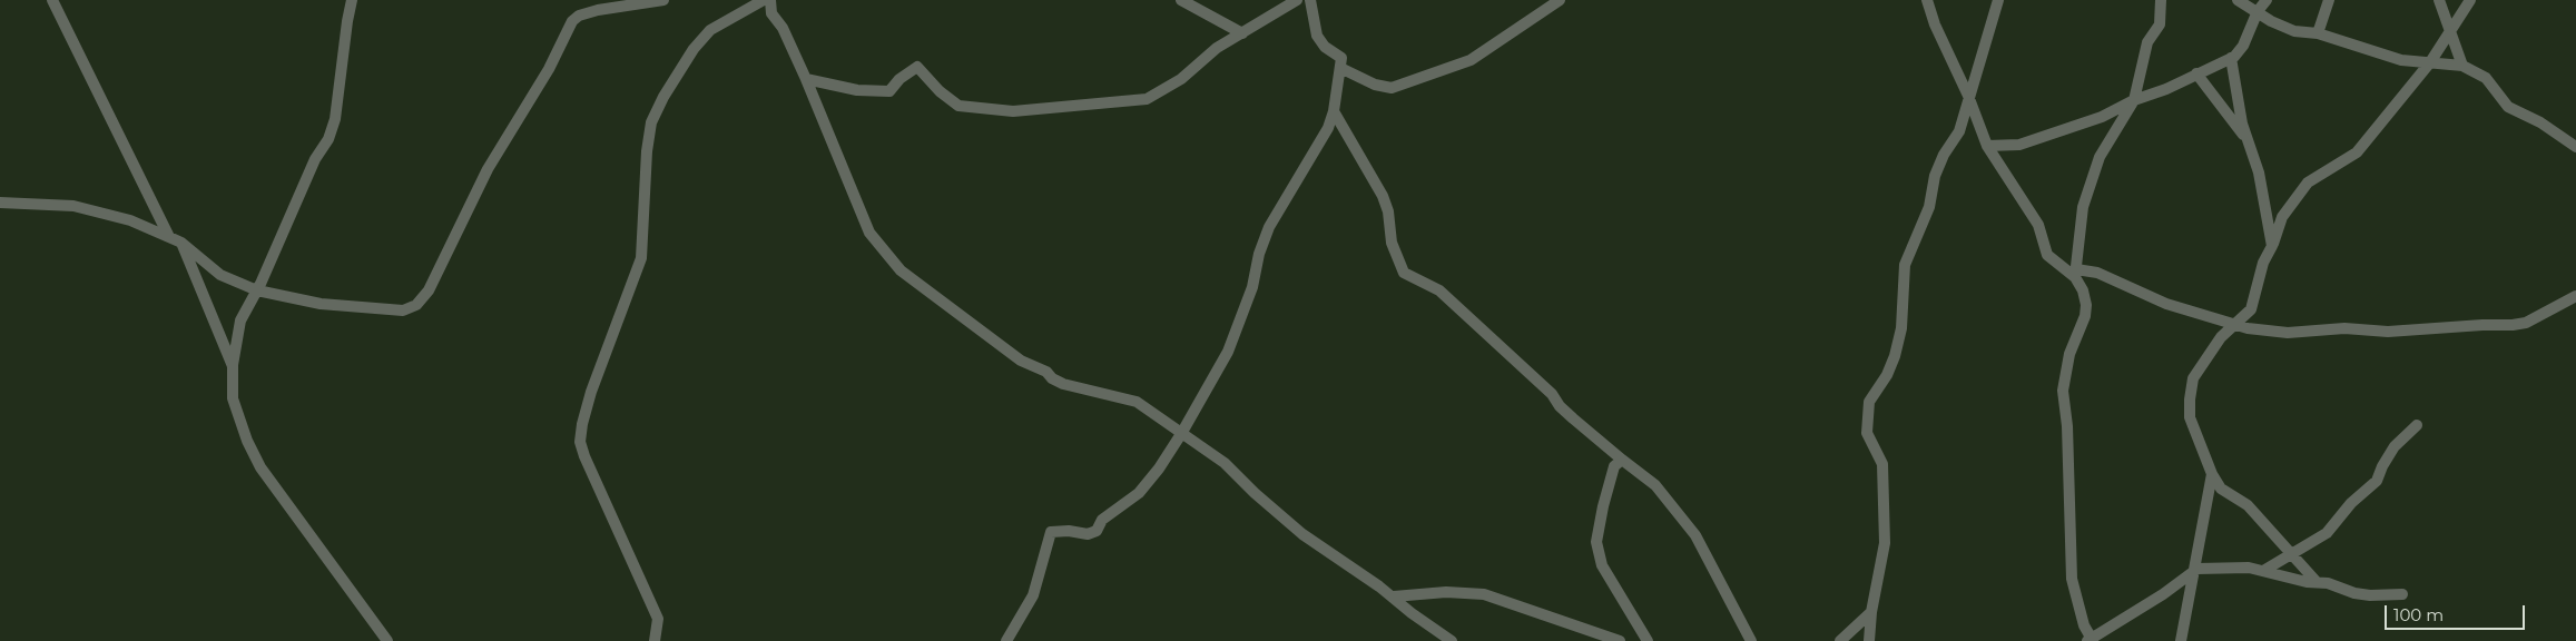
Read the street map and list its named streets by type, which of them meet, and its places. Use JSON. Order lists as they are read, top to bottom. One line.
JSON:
{"scale_bar":"100 m"}
